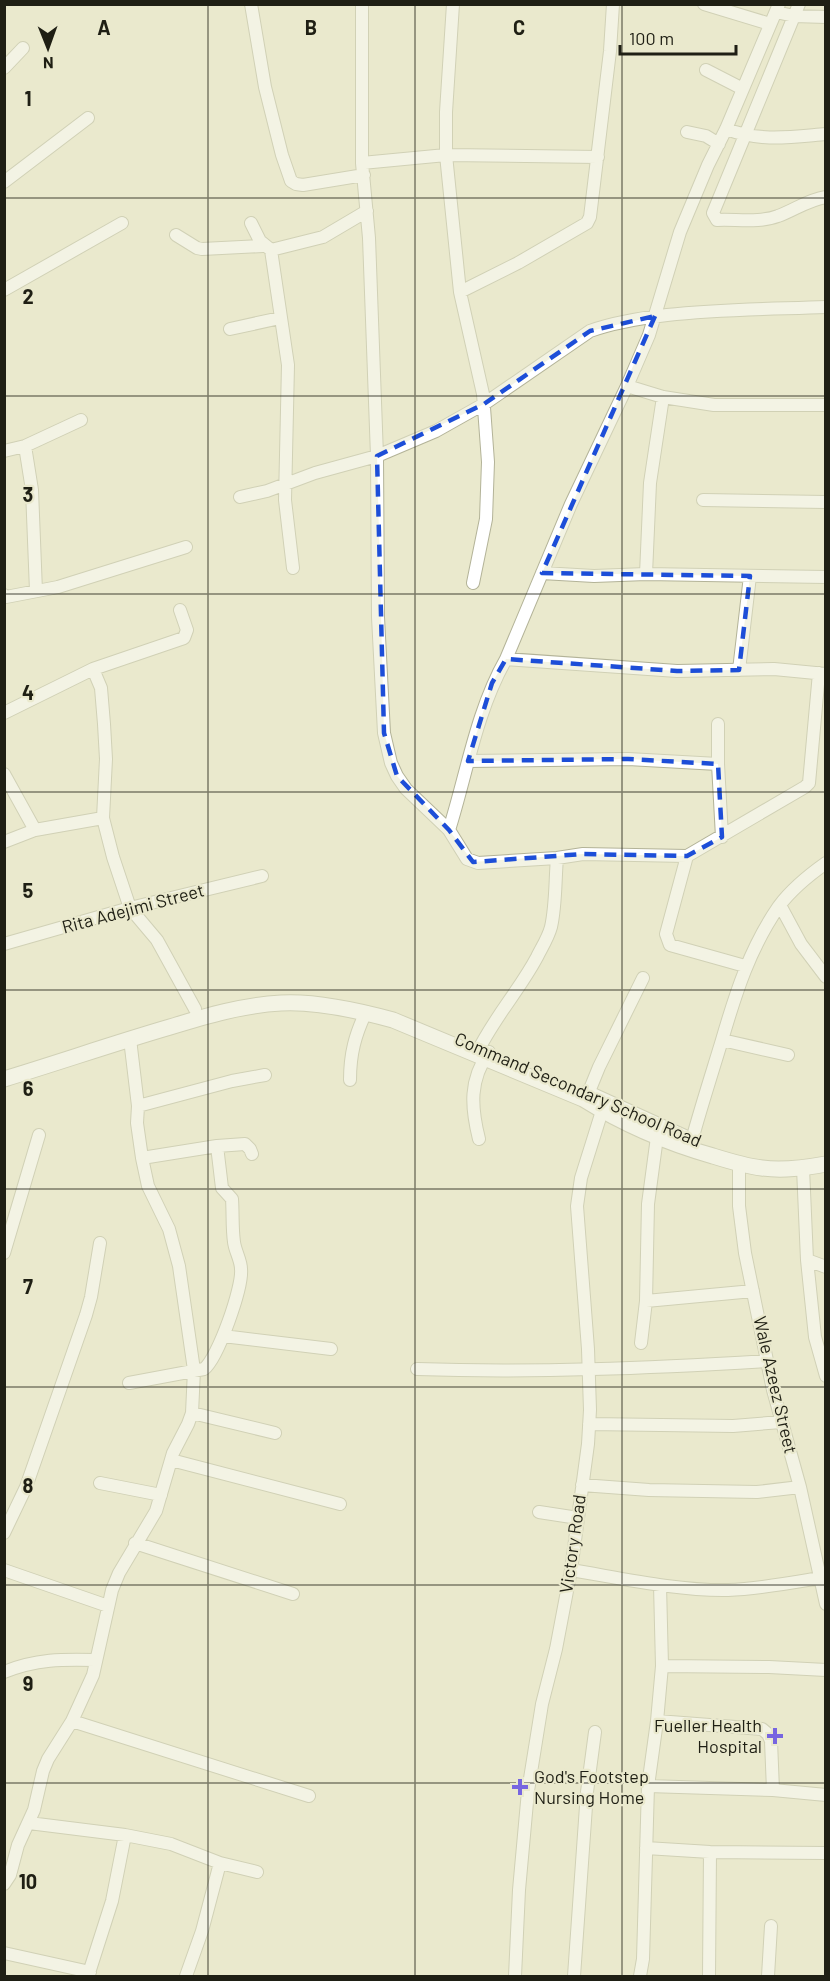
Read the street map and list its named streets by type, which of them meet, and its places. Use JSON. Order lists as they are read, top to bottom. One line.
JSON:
{"streets":{"main road":["Command Secondary School Road"],"street":["Rita Adejimi Street","Wale Azeez Street","Victory Road"]},"crossings":[["Command Secondary School Road","Wale Azeez Street"],["Command Secondary School Road","Victory Road"]],"places":{"health":["Fueller Health Hospital","God's Footstep Nursing Home"]},"scale_bar":"100 m","north":"bottom","grid":{"columns":["A","B","C"],"rows":["1","2","3","4","5","6","7","8","9","10"]}}
